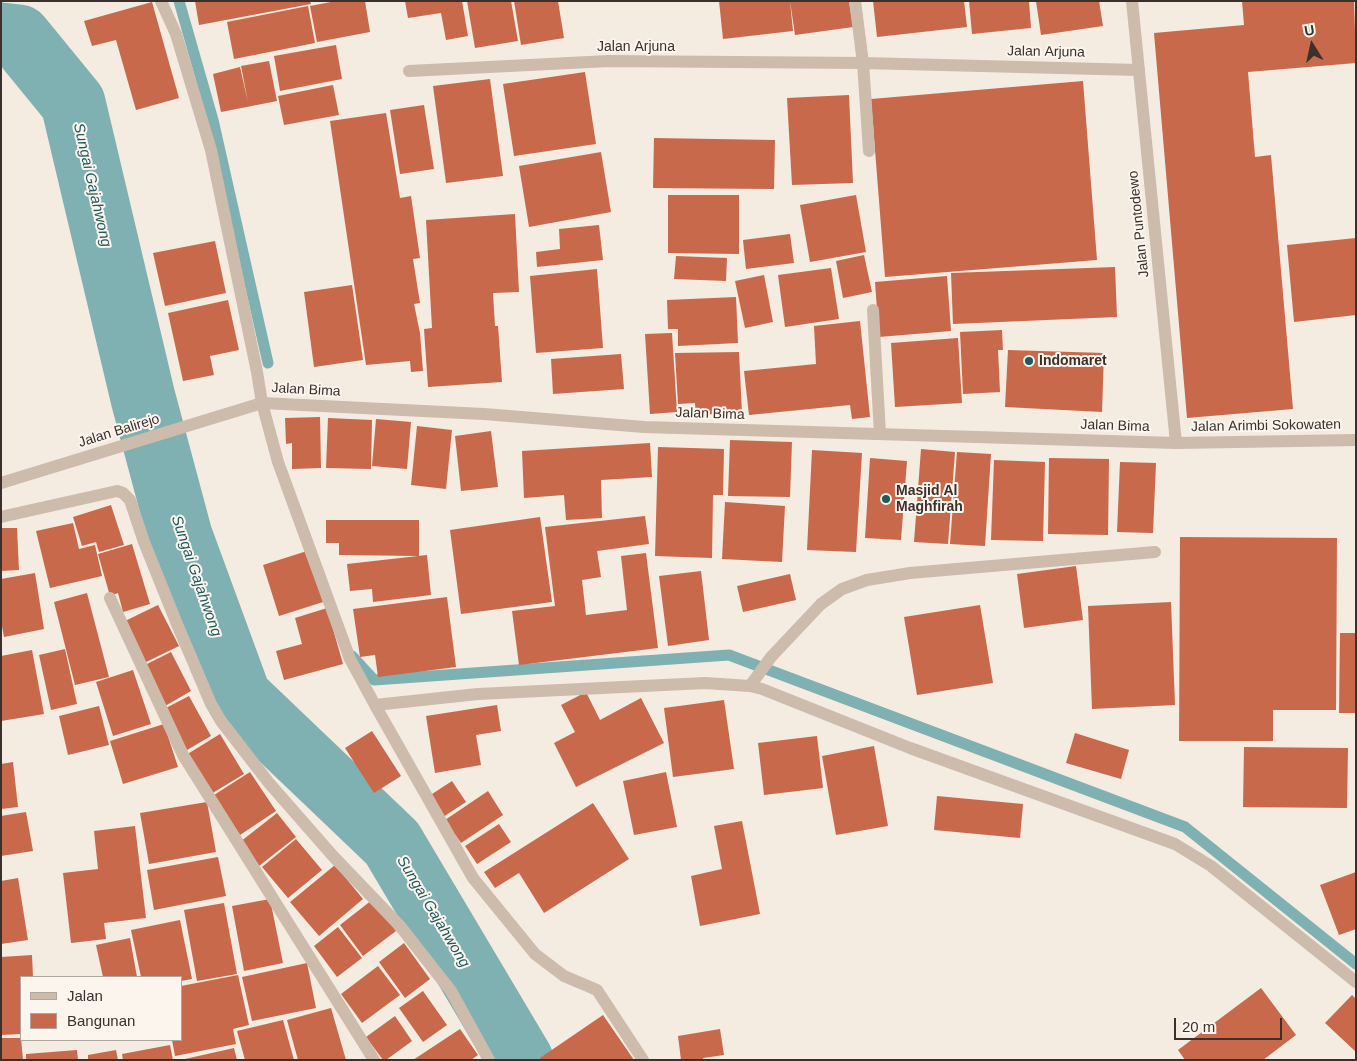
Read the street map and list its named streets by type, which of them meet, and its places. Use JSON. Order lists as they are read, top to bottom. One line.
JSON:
{"streets":{"street":["Jalan Arjuna","Jalan Puntodewo","Jalan Bima","Jalan Arimbi Sokowaten","Jalan Balirejo"]},"crossings":[["Jalan Arjuna","Jalan Puntodewo"],["Jalan Puntodewo","Jalan Bima"],["Jalan Puntodewo","Jalan Arimbi Sokowaten"],["Jalan Bima","Jalan Arimbi Sokowaten"],["Jalan Bima","Jalan Balirejo"]],"water":["Sungai Gajahwong"],"places":["Indomaret","Masjid Al Maghfirah"],"legend":["Jalan","Bangunan"],"scale_bar":"20 m","north":"top"}
